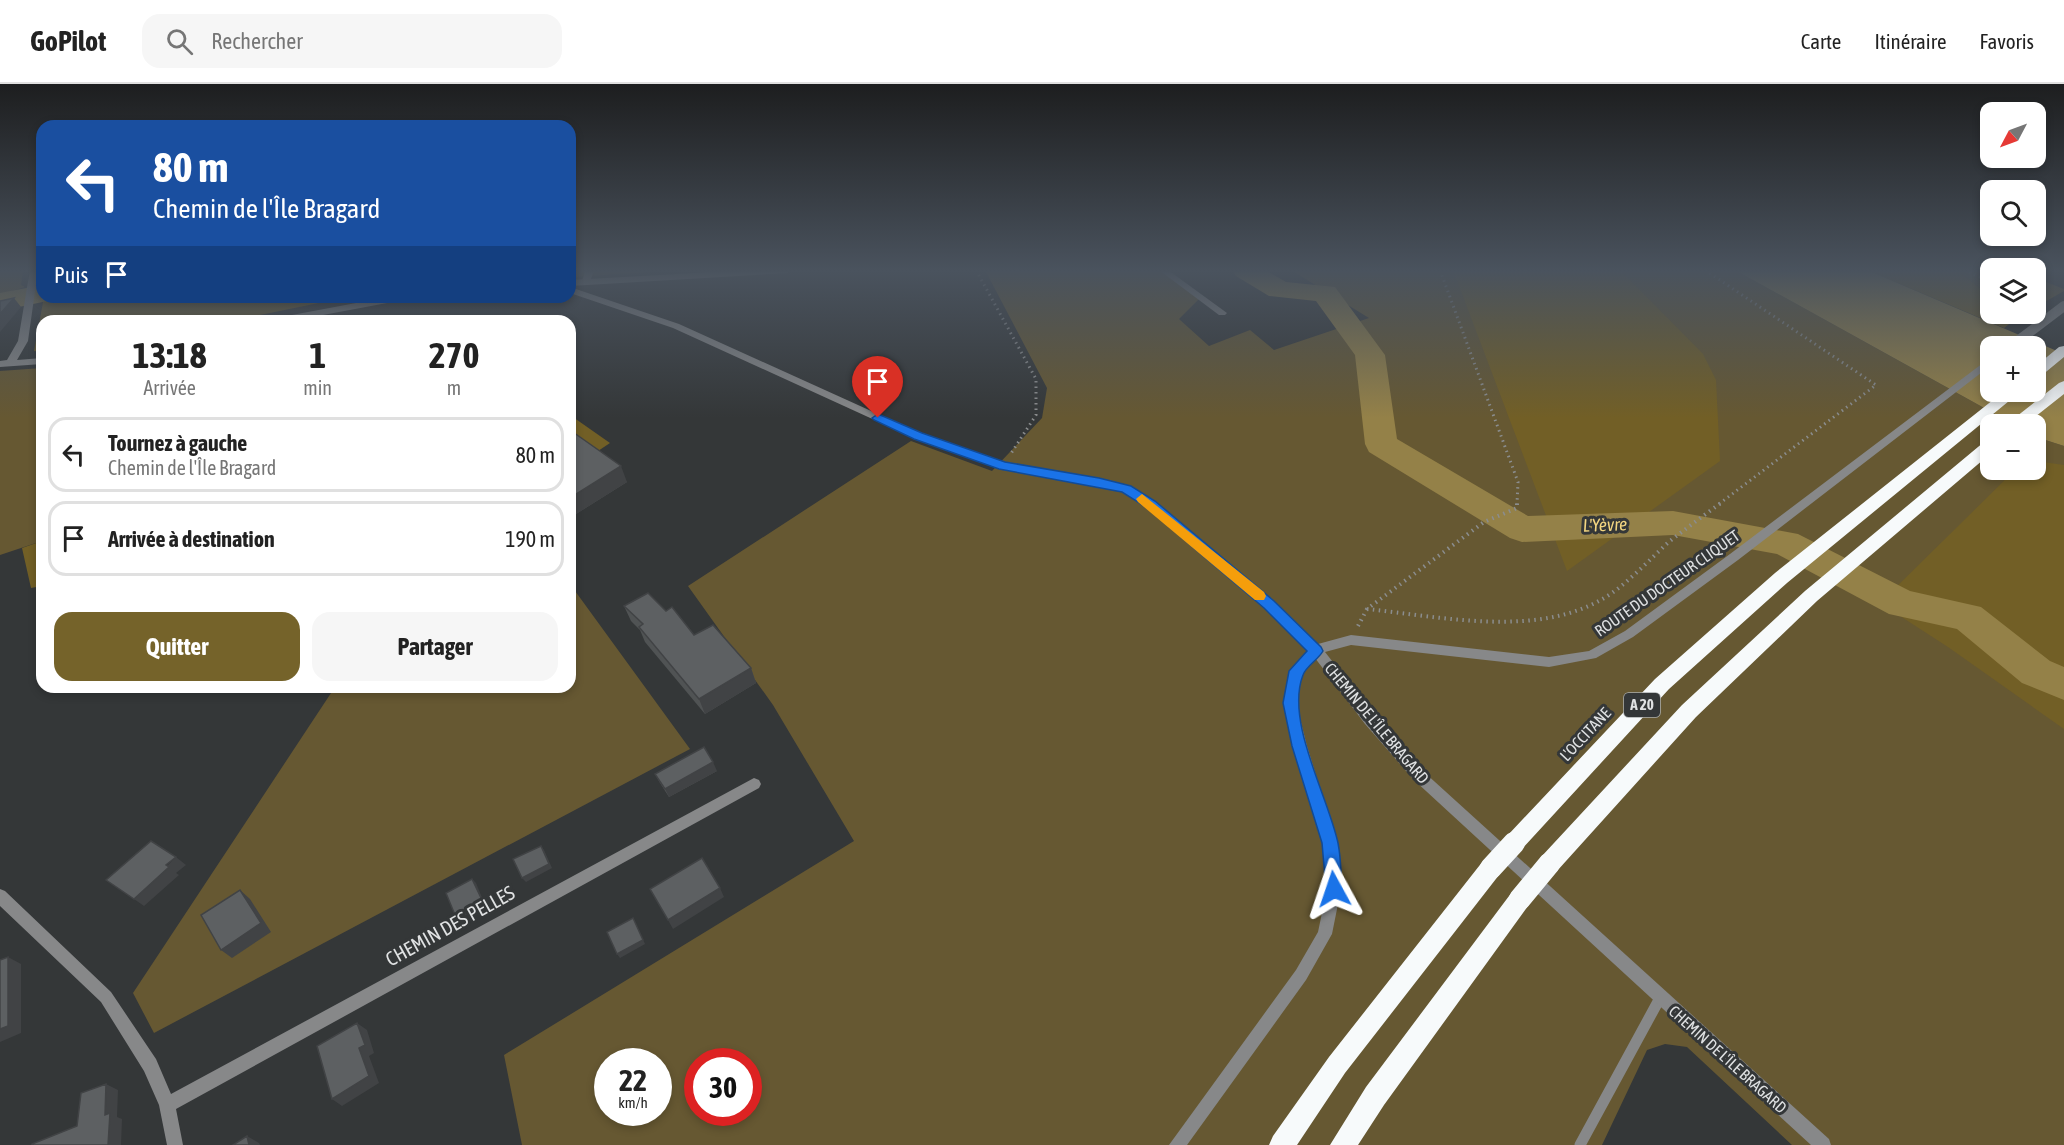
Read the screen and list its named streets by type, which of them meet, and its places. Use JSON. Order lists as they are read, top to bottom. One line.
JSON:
{"streets":{"highway":["A 20","L'OCCITANE"],"street":["ROUTE DU DOCTEUR CLIQUET","CHEMIN DE L'ÎLE BRAGARD","CHEMIN DES PELLES"]},"crossings":[["ROUTE DU DOCTEUR CLIQUET","CHEMIN DE L'ÎLE BRAGARD"]],"water":["L'Yèvre"],"north":"bottom left","page":{"header":"GoPilot","search":"Rechercher","nav":["Carte","Itinéraire","Favoris"],"map_buttons":["+","−"],"turn":["80 m","Chemin de l'Île Bragard"],"then":"Puis","eta":["13:18","Arrivée","1","min","270","m"],"list":[{"name":"Tournez à gauche","note":"Chemin de l'Île Bragard","value":"80 m"},{"name":"Arrivée à destination","value":"190 m"}],"buttons":["Quitter","Partager"],"speed":"22 km/h","limit":"30"}}
